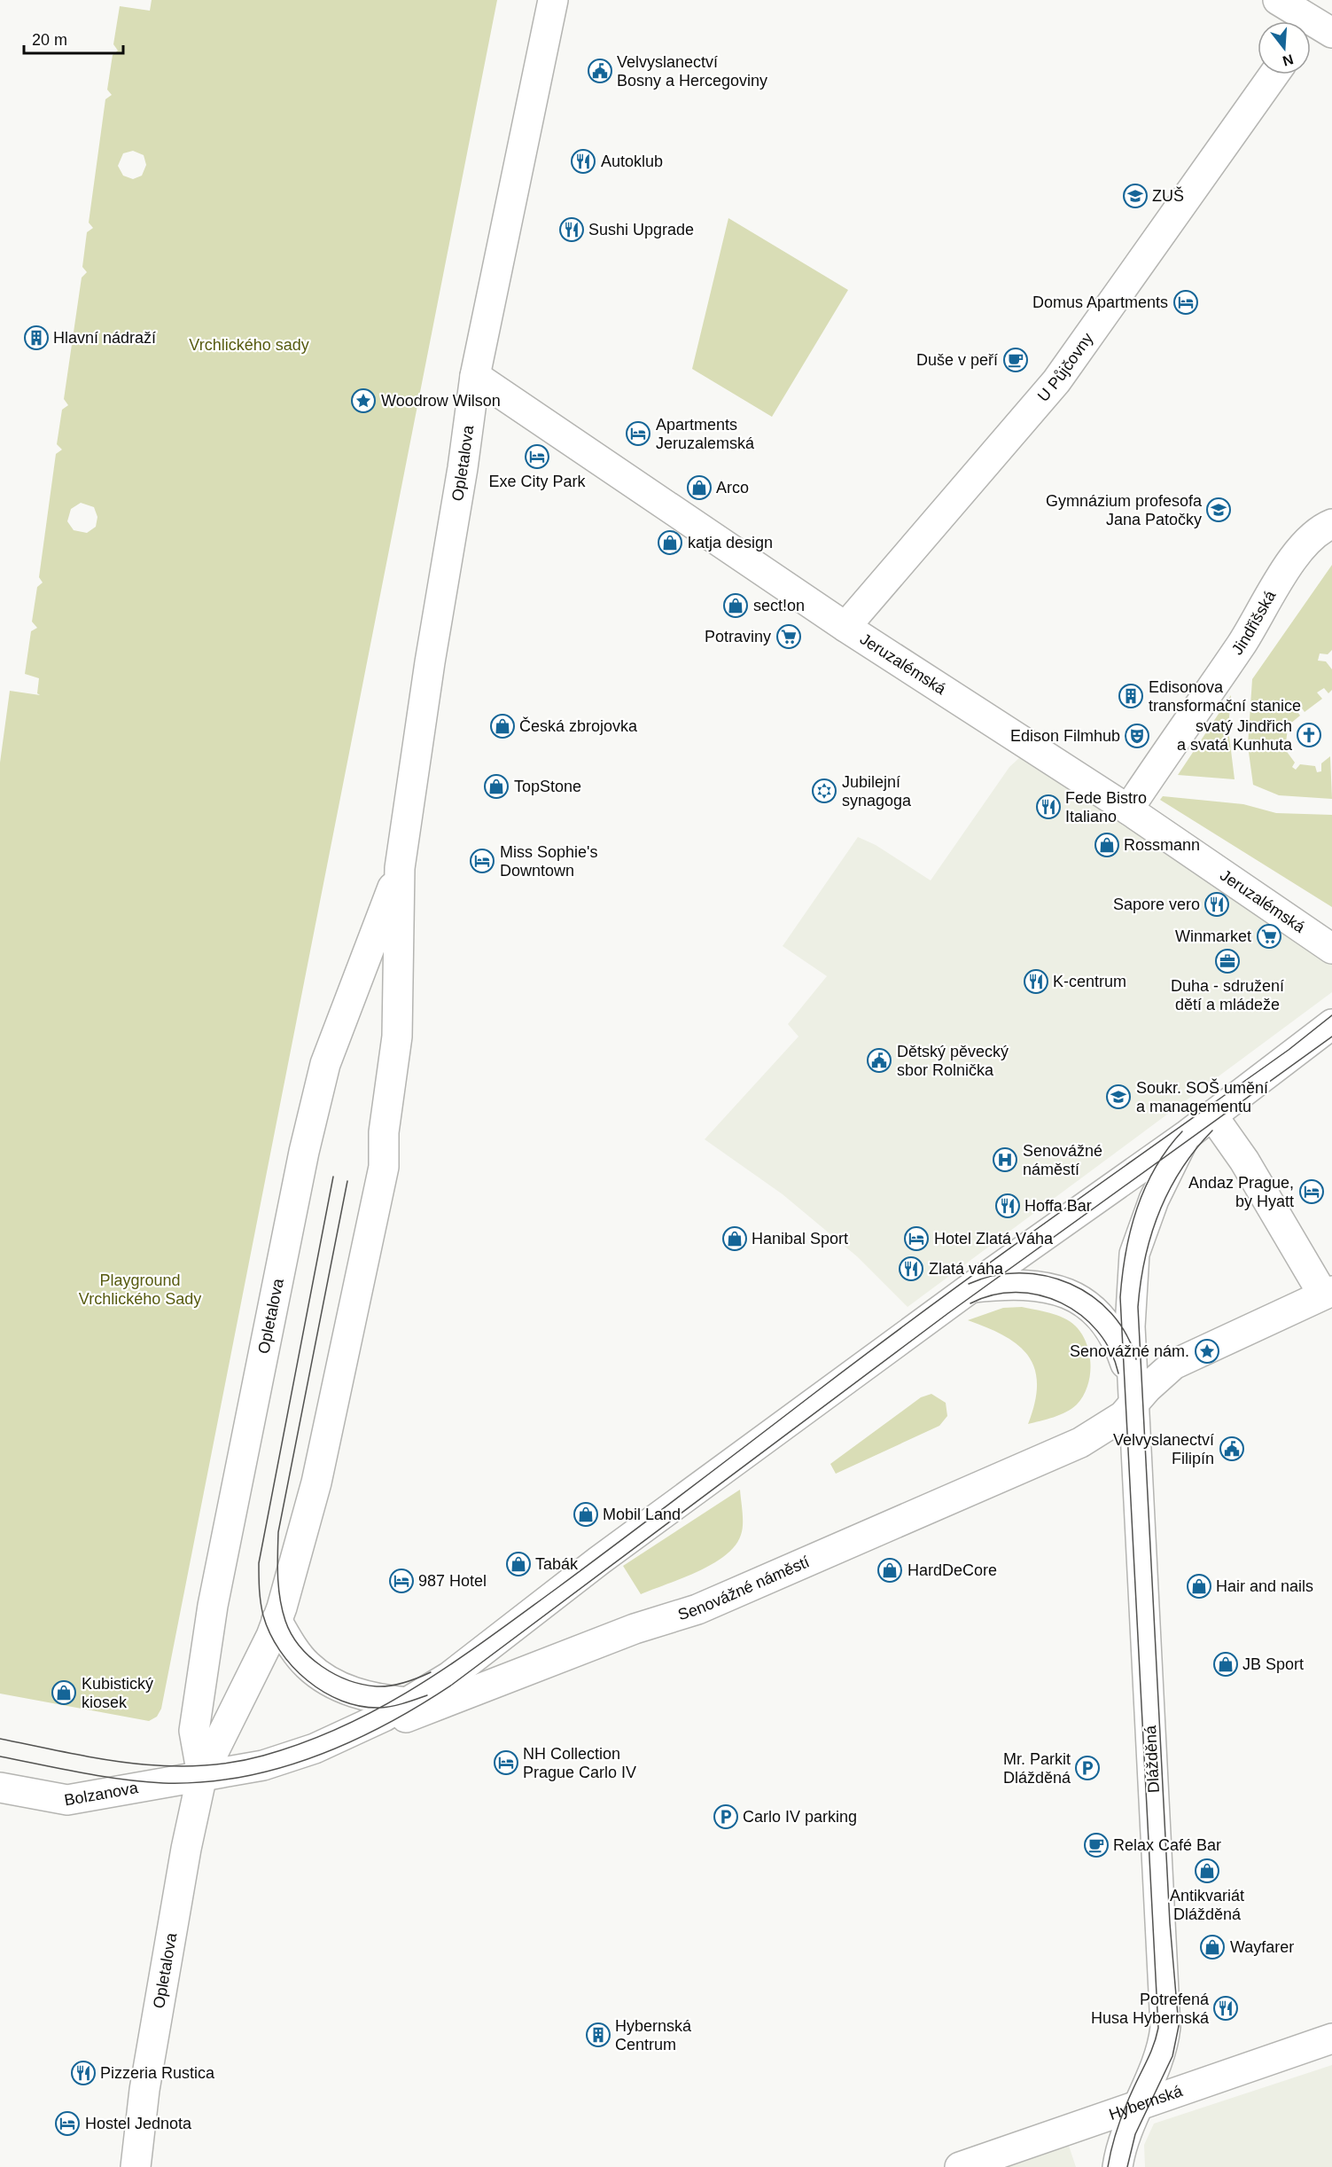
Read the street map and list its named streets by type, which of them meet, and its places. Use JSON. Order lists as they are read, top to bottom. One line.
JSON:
{"streets":{"street":["U Půjčovny","Opletalova","Jindřišská","Jeruzalémská","Senovážné náměstí","Dlážděná","Bolzanova","Hybernská"]},"crossings":[["U Půjčovny","Jeruzalémská"],["Opletalova","Jeruzalémská"],["Opletalova","Senovážné náměstí"],["Opletalova","Bolzanova"],["Jindřišská","Jeruzalémská"],["Senovážné náměstí","Dlážděná"],["Senovážné náměstí","Bolzanova"],["Dlážděná","Hybernská"]],"parks":["Vrchlického sady","Playground Vrchlického Sady"],"places":{"public building":["Velvyslanectví Bosny a Hercegoviny","Dětský pěvecký sbor Rolnička","Velvyslanectví Filipín"],"restaurant":["Autoklub","Sushi Upgrade","Fede Bistro Italiano","Sapore vero","K-centrum","Hoffa Bar","Zlatá váha","Potrefená Husa Hybernská","Pizzeria Rustica"],"school or university":["ZUŠ","Gymnázium profesofa Jana Patočky","Soukr. SOŠ umění a managementu"],"hotel":["Domus Apartments","Apartments Jeruzalemská","Exe City Park","Miss Sophie's Downtown","Andaz Prague, by Hyatt","Hotel Zlatá Váha","987 Hotel","NH Collection Prague Carlo IV","Hostel Jednota"],"building":["Hlavní nádraží","Edisonova transformační stanice","Hybernská Centrum"],"cafe":["Duše v peří","Relax Café Bar"],"place":["Woodrow Wilson","Senovážné nám."],"shop":["Arco","katja design","sect!on","Česká zbrojovka","TopStone","Rossmann","Hanibal Sport","Mobil Land","Tabák","HardDeCore","Hair and nails","JB Sport","Kubistický kiosek","Antikvariát Dlážděná","Wayfarer"],"supermarket":["Potraviny","Winmarket"],"church":["svatý Jindřich a svatá Kunhuta"],"theatre":["Edison Filmhub"],"synagogue":["Jubilejní synagoga"],"office":["Duha - sdružení dětí a mládeže"],"hospital":["Senovážné náměstí"],"parking":["Mr. Parkit Dlážděná","Carlo IV parking"]},"scale_bar":"20 m","north":"bottom"}
